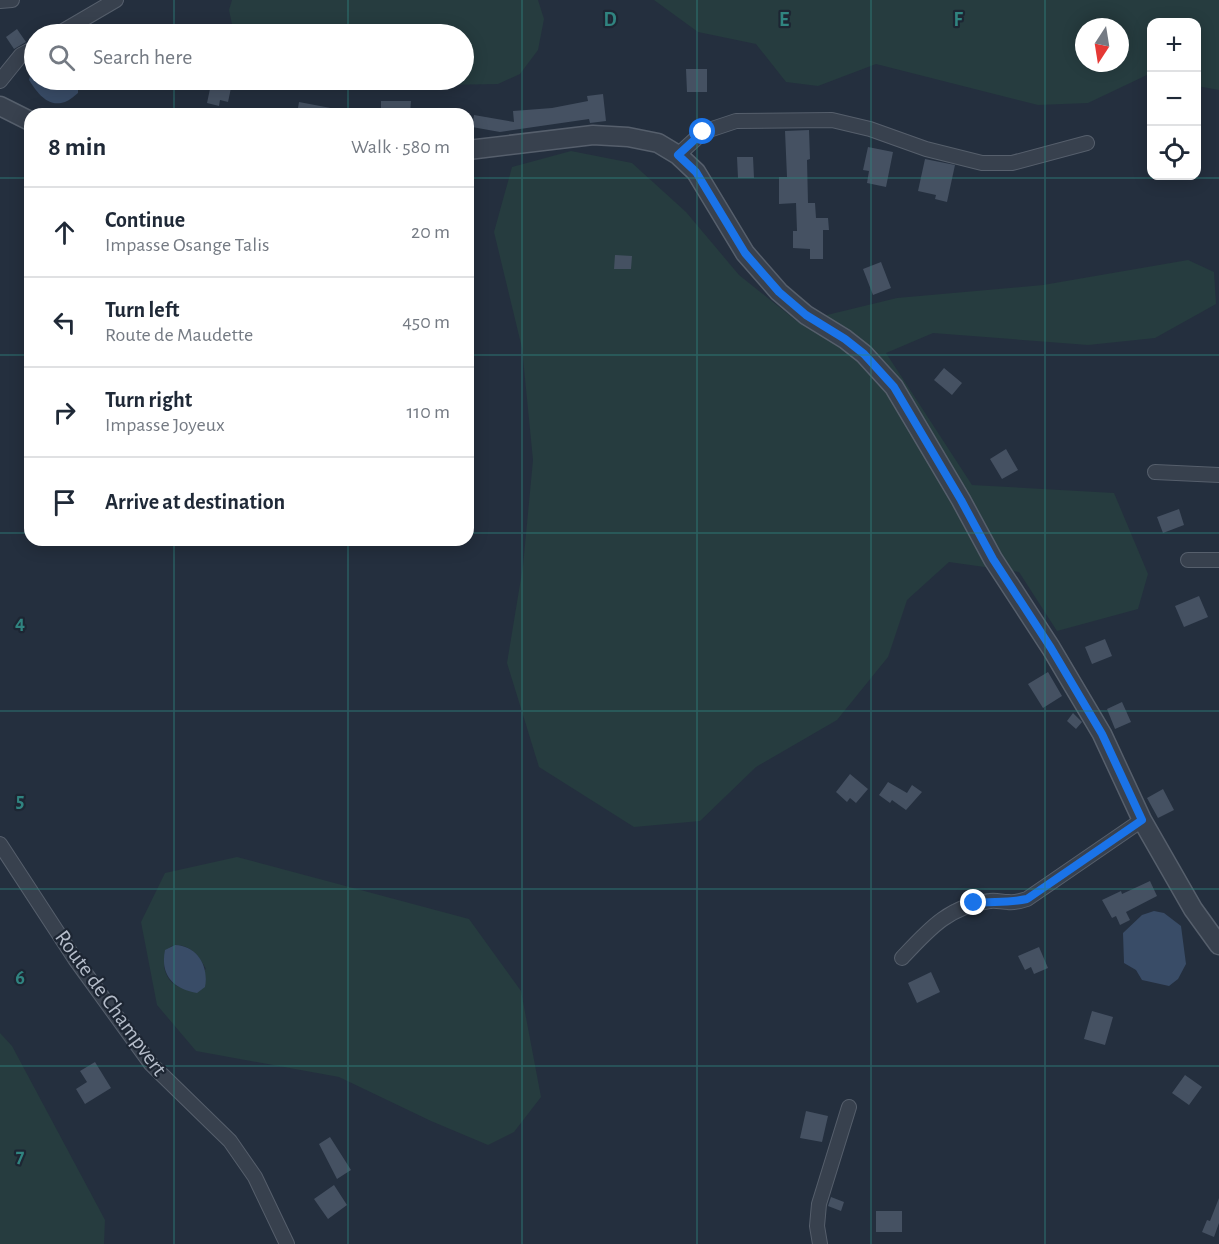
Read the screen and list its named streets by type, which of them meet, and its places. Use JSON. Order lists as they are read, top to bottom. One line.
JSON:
{"streets":{"street":["Route de Champvert"]},"north":"bottom","page":{"map_buttons":["+","−"],"search":"Search here","heading":["8 min","Walk · 580 m"],"list":[["Continue","Impasse Osange Talis","20 m"],["Turn left","Route de Maudette","450 m"],["Turn right","Impasse Joyeux","110 m"],"Arrive at destination"]},"grid":{"columns":["D","E","F"],"rows":["4","5","6","7"]}}
